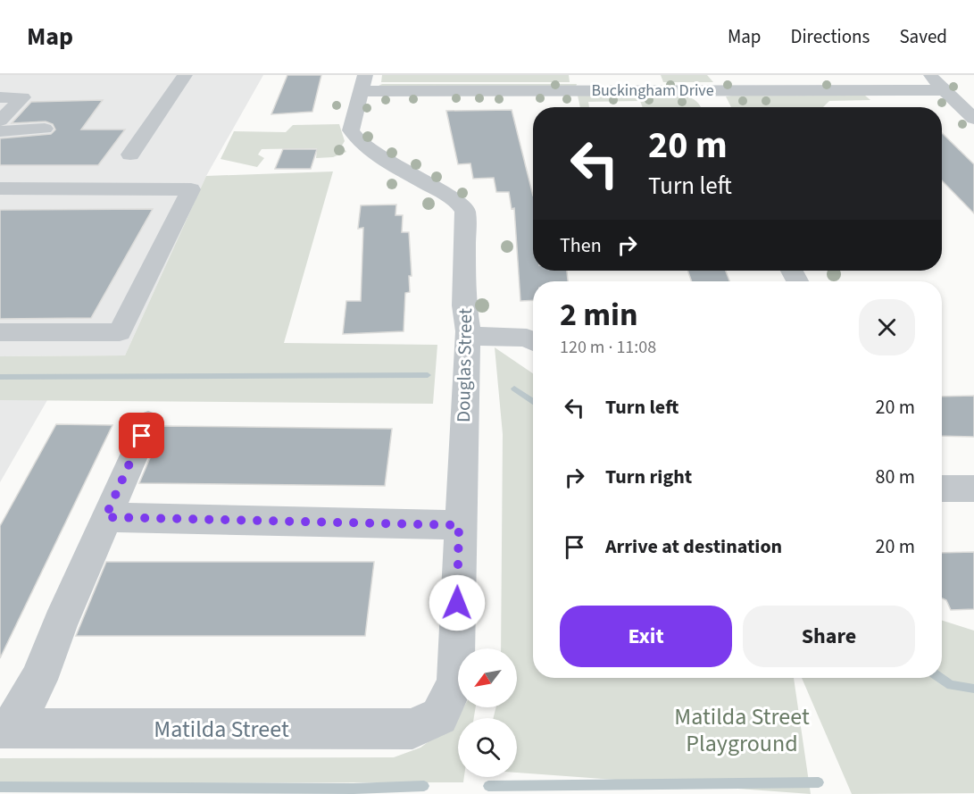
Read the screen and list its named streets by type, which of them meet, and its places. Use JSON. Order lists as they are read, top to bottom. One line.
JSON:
{"streets":{"street":["Buckingham Drive","Douglas Street","Matilda Street"]},"crossings":[["Buckingham Drive","Douglas Street"],["Douglas Street","Matilda Street"]],"parks":["Matilda Street Playground"],"north":"bottom left","page":{"header":"Map","nav":["Map","Directions","Saved"],"turn":["20 m","Turn left"],"then":"Then","heading":["2 min","120 m · 11:08"],"list":[{"name":"Turn left","value":"20 m"},{"name":"Turn right","value":"80 m"},{"name":"Arrive at destination","value":"20 m"}],"buttons":["Exit","Share"]}}
